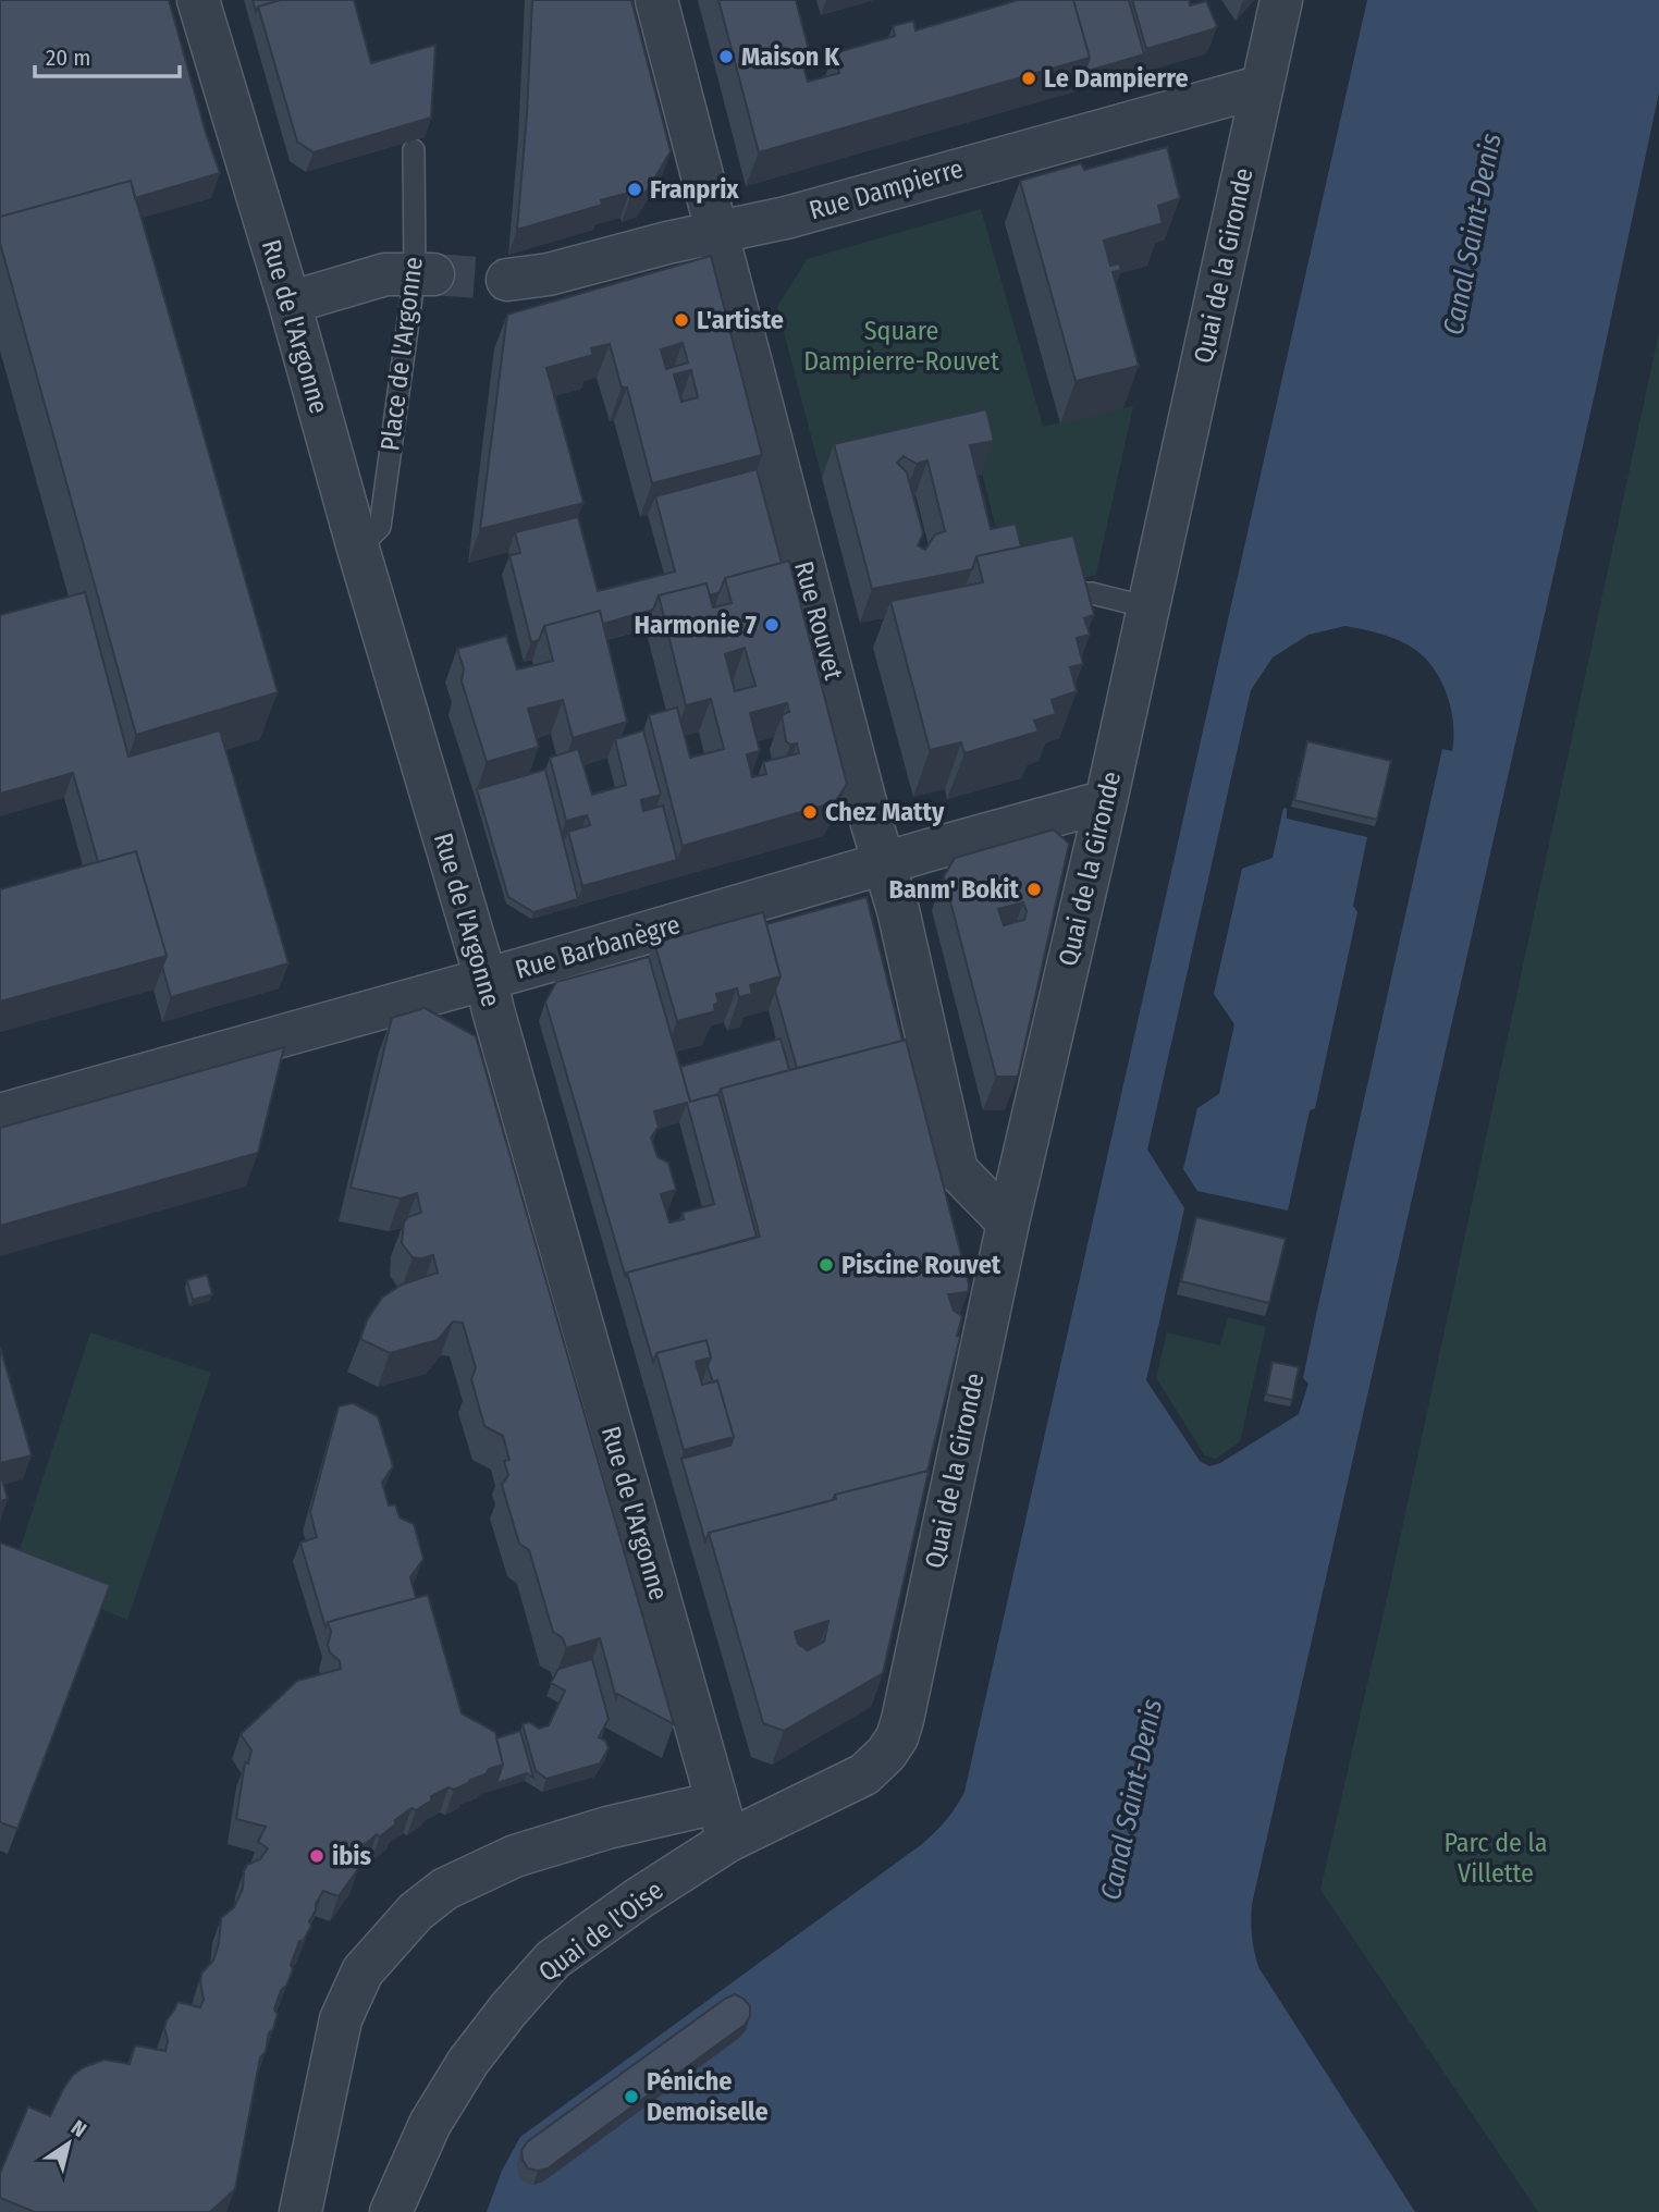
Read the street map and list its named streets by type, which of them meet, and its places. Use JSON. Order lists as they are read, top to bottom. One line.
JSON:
{"streets":{"street":["Rue Dampierre","Quai de la Gironde","Rue de l'Argonne","Rue Rouvet","Rue Barbanègre","Quai de l'Oise"],"lane":["Place de l'Argonne"]},"crossings":[["Rue Dampierre","Quai de la Gironde"],["Rue Dampierre","Rue Rouvet"],["Quai de la Gironde","Rue Rouvet"],["Quai de la Gironde","Rue Barbanègre"],["Quai de la Gironde","Quai de l'Oise"],["Rue de l'Argonne","Place de l'Argonne"],["Rue de l'Argonne","Rue Barbanègre"],["Rue de l'Argonne","Quai de l'Oise"],["Rue Rouvet","Rue Barbanègre"]],"water":["Canal Saint-Denis"],"parks":["Square Dampierre-Rouvet","Parc de la Villette"],"places":["Maison K","Le Dampierre","Franprix","L'artiste","Harmonie 7","Chez Matty","Banm' Bokit","Piscine Rouvet","ibis","Péniche Demoiselle"],"scale_bar":"20 m","north":"top right"}
